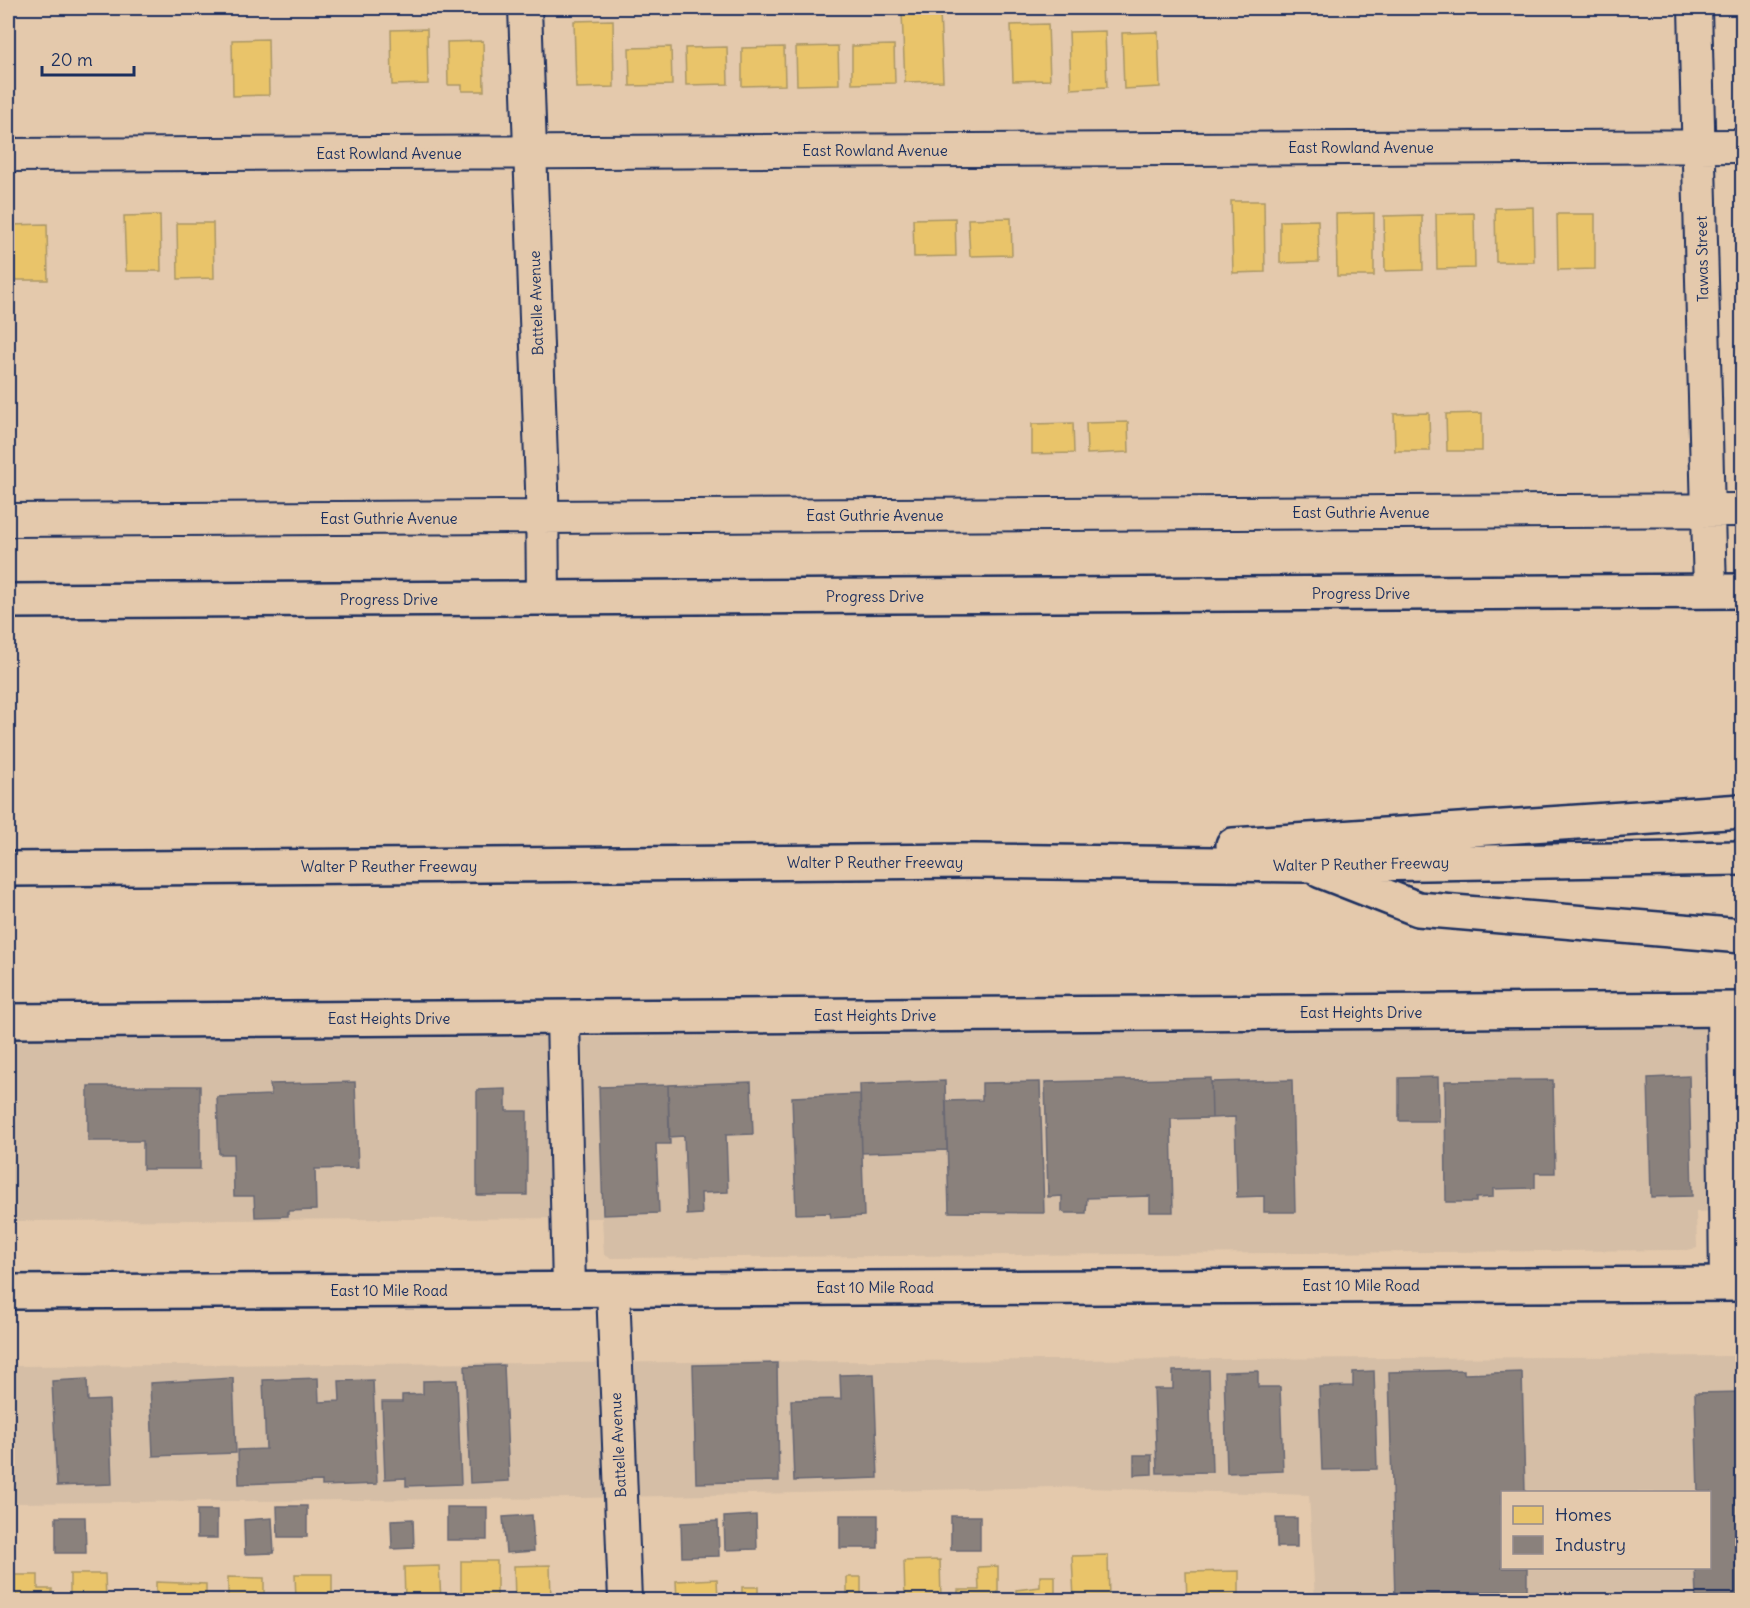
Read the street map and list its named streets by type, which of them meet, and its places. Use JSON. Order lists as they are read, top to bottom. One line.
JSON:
{"streets":{"main road":["Progress Drive","Walter P Reuther Freeway","East Heights Drive","East 10 Mile Road"],"street":["East Rowland Avenue","Tawas Street","Battelle Avenue","East Guthrie Avenue"]},"crossings":[["East Rowland Avenue","Tawas Street"],["East Rowland Avenue","Battelle Avenue"],["Tawas Street","East Guthrie Avenue"],["Tawas Street","Progress Drive"],["Battelle Avenue","East Guthrie Avenue"],["Battelle Avenue","Progress Drive"],["Battelle Avenue","East 10 Mile Road"]],"legend":["Homes","Industry"],"scale_bar":"20 m"}
